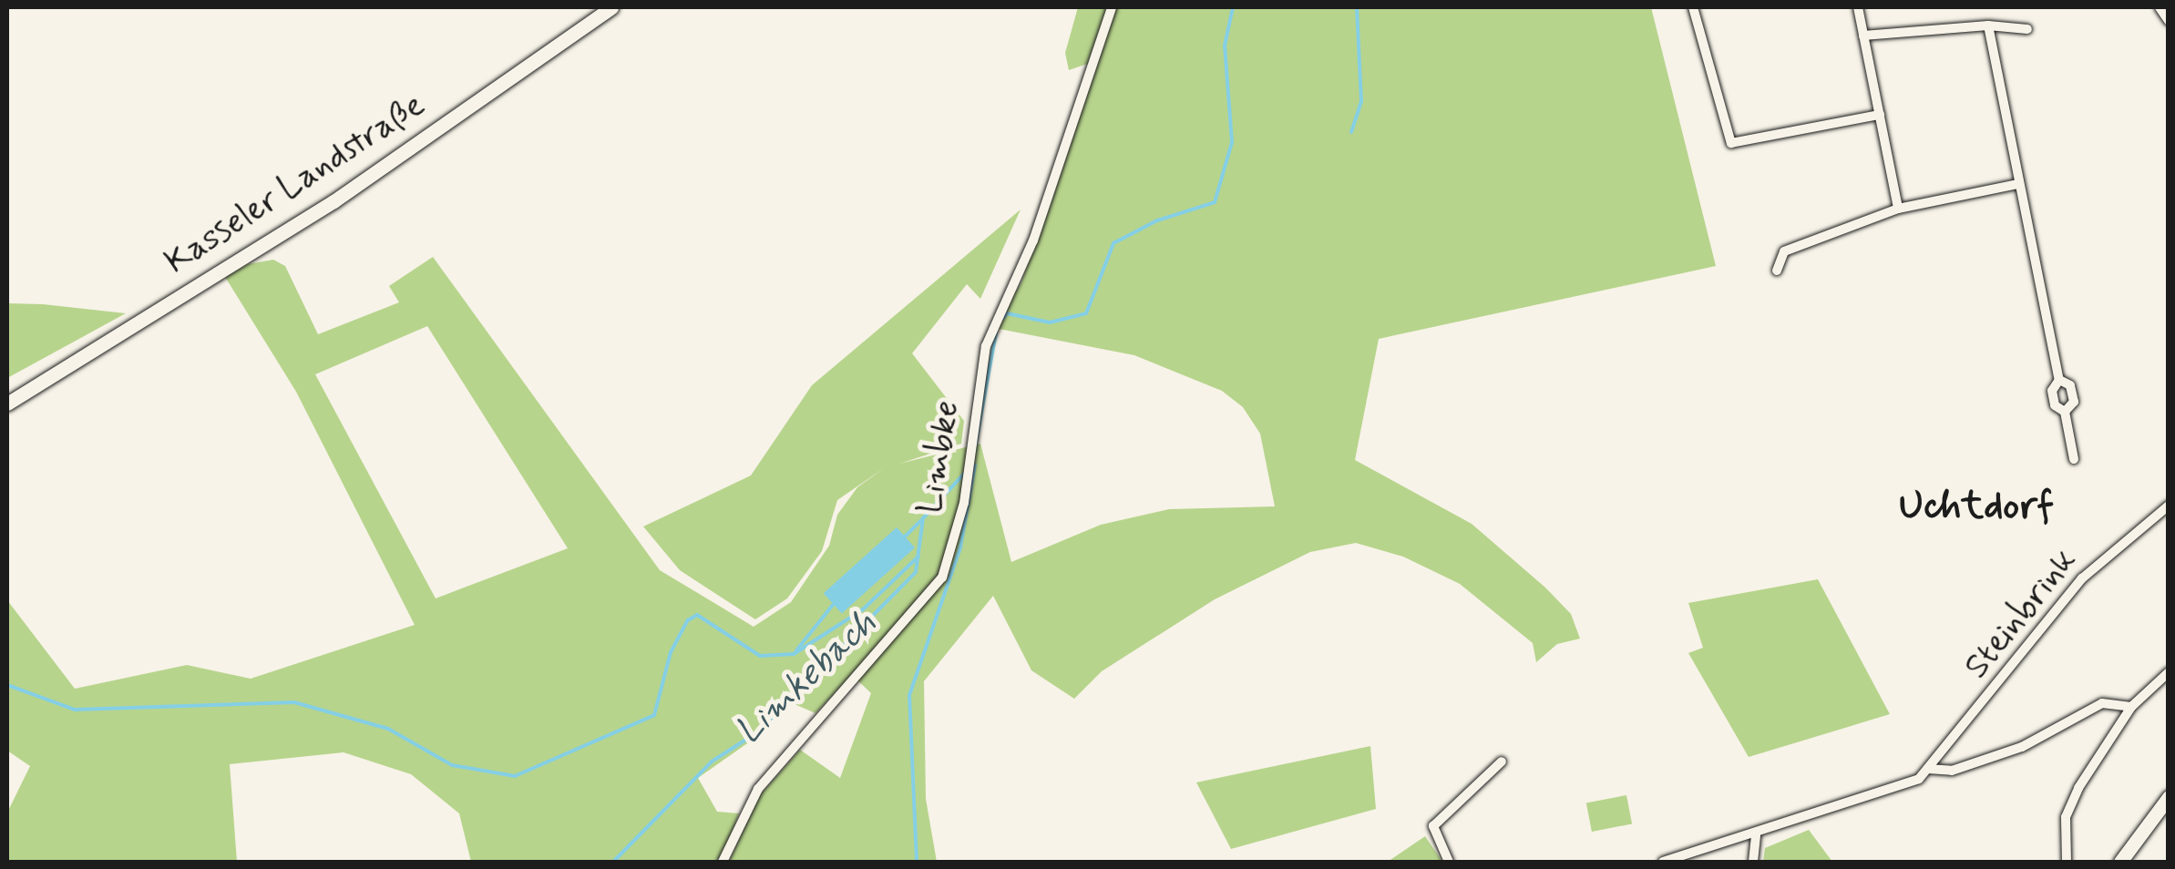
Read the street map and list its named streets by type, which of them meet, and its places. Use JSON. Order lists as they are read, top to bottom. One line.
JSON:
{"streets":{"street":["Kasseler Landstraße","Limbke","Steinbrink"]},"districts":["Uchtdorf"],"water":["Limkebach"]}
